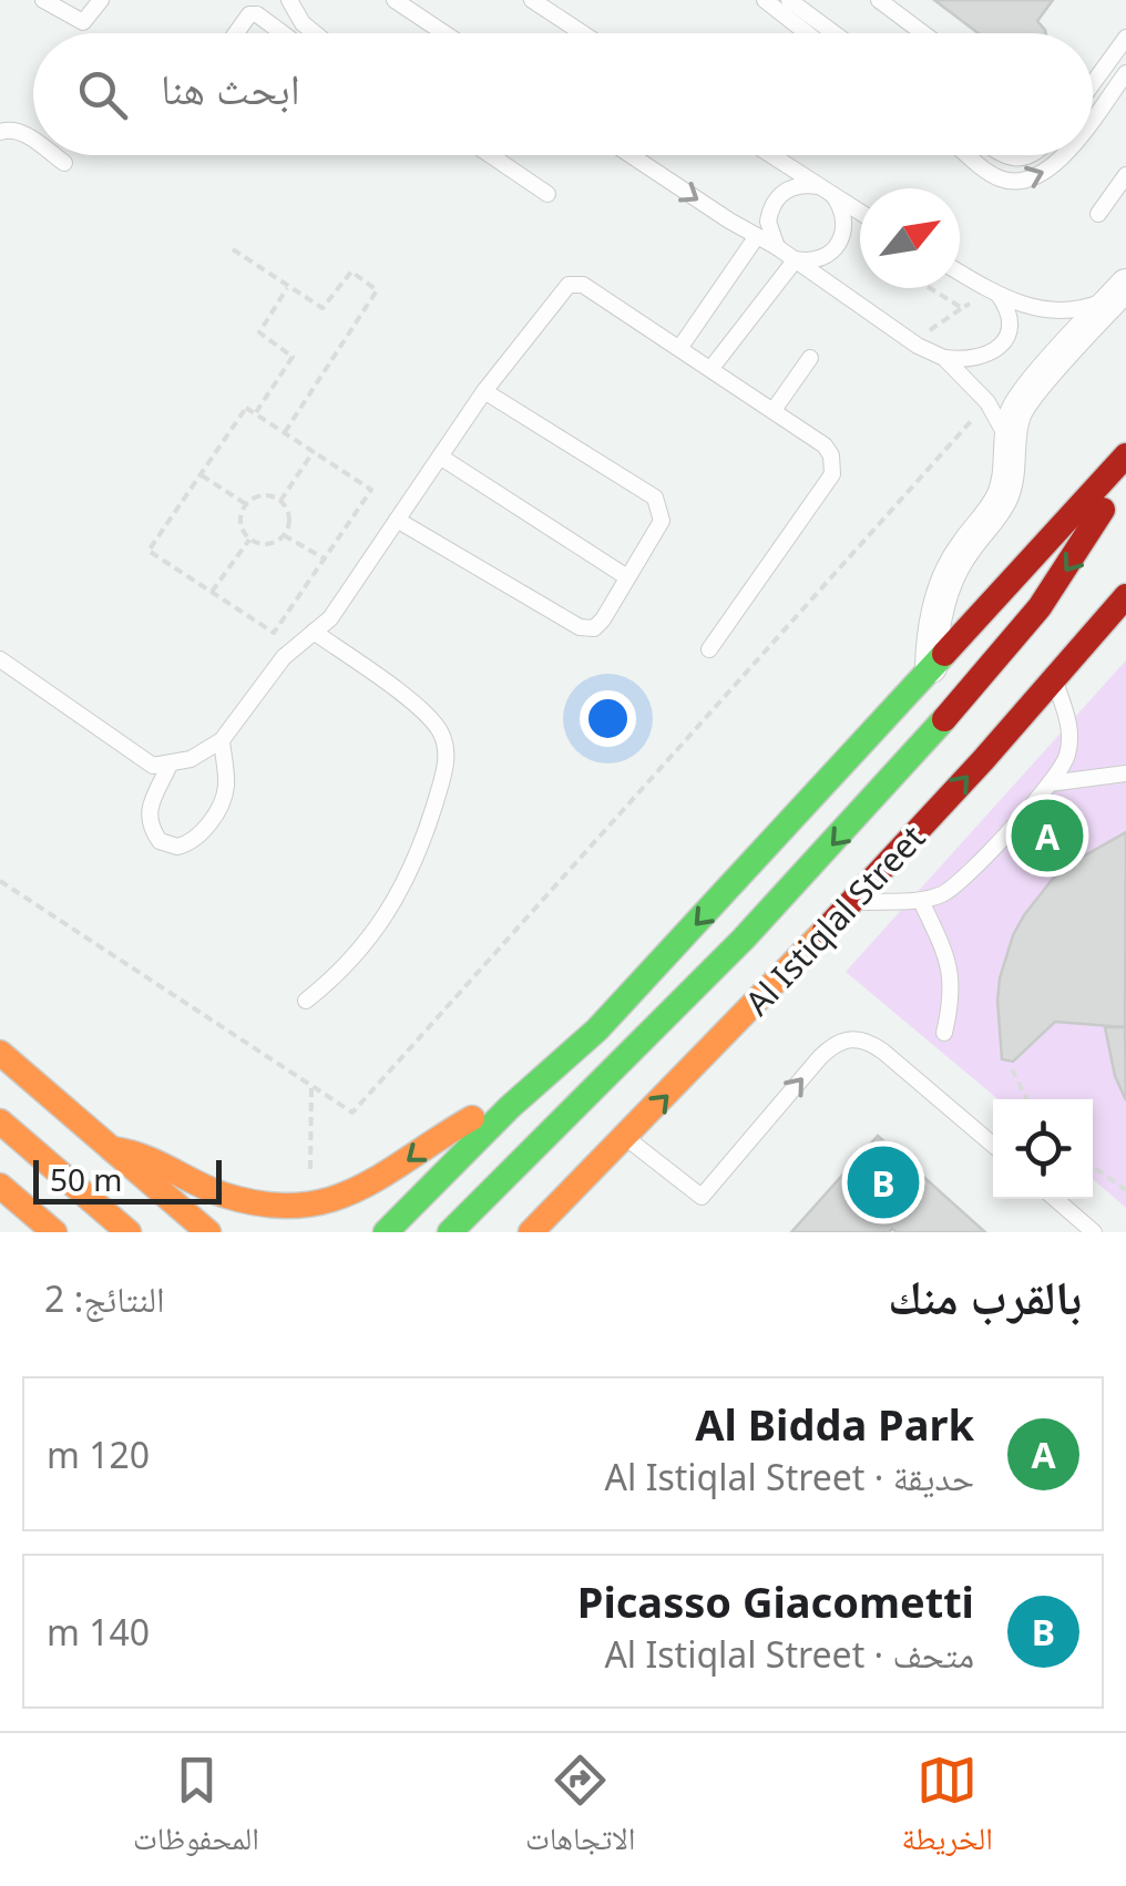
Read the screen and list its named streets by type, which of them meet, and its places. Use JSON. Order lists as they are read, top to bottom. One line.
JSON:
{"streets":{"main road":["Al Istiqlal Street"]},"scale_bar":"50 m","north":"top right","page":{"search":"ابحث هنا","pins":["A","B"],"scale":"50 m","heading":["بالقرب منك","النتائج: 2"],"list":[{"mark":"A","name":"Al Bidda Park","note":"حديقة · Al Istiqlal Street","value":"120 m"},{"mark":"B","name":"Picasso Giacometti","note":"متحف · Al Istiqlal Street","value":"140 m"}],"nav":["الخريطة","الاتجاهات","المحفوظات"]}}
